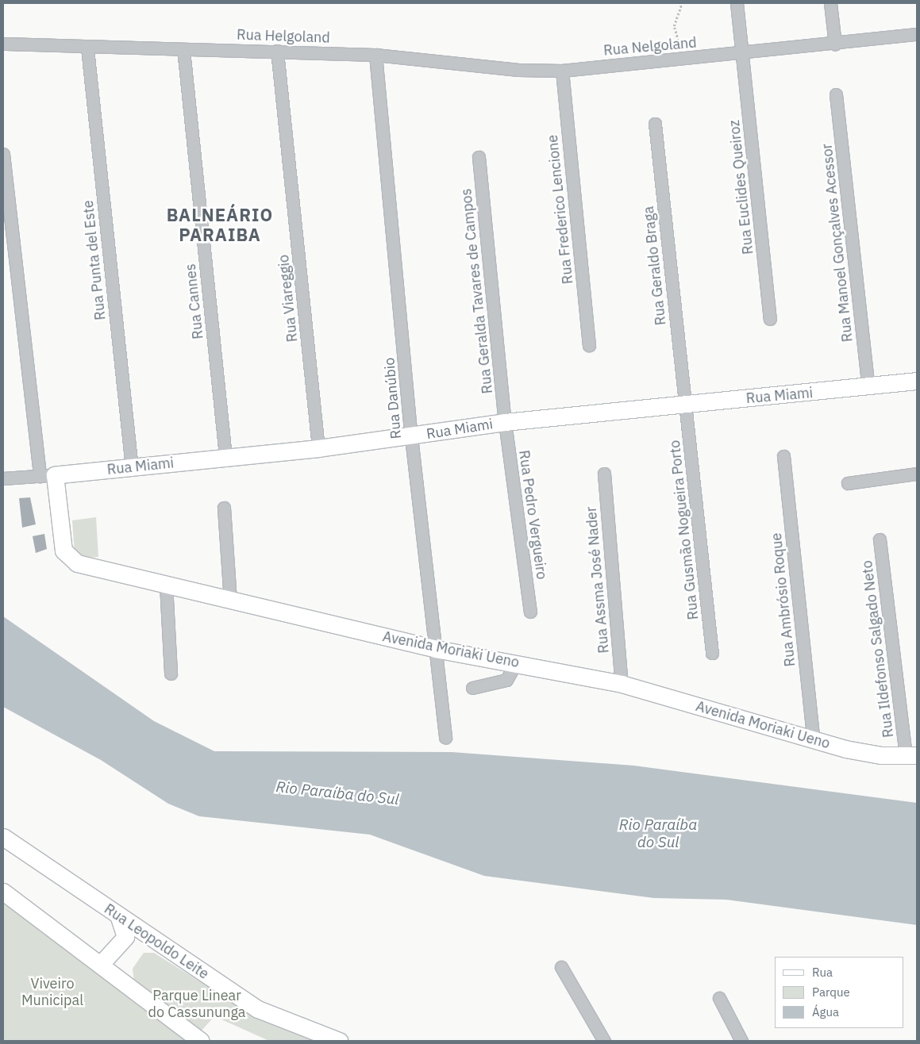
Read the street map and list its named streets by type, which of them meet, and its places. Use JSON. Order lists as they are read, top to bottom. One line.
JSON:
{"streets":{"street":["Rua Helgoland","Rua Nelgoland","Rua Euclides Queiroz","Rua Frederico Lencione","Rua Manoel Gonçalves Acessor","Rua Punta del Este","Rua Geraldo Braga","Rua Geralda Tavares de Campos","Rua Viareggio","Rua Cannes","Rua Miami","Rua Danúbio","Rua Pedro Vergueiro","Rua Gusmão Nogueira Porto","Rua Assma José Nader","Rua Ambrósio Roque","Rua Ildefonso Salgado Neto","Avenida Moriaki Ueno","Rua Leopoldo Leite"]},"crossings":[["Rua Helgoland","Rua Nelgoland"],["Rua Helgoland","Rua Frederico Lencione"],["Rua Helgoland","Rua Punta del Este"],["Rua Helgoland","Rua Viareggio"],["Rua Helgoland","Rua Cannes"],["Rua Helgoland","Rua Danúbio"],["Rua Nelgoland","Rua Euclides Queiroz"],["Rua Nelgoland","Rua Frederico Lencione"],["Rua Manoel Gonçalves Acessor","Rua Miami"],["Rua Punta del Este","Rua Miami"],["Rua Geraldo Braga","Rua Miami"],["Rua Geraldo Braga","Rua Gusmão Nogueira Porto"],["Rua Geralda Tavares de Campos","Rua Miami"],["Rua Geralda Tavares de Campos","Rua Pedro Vergueiro"],["Rua Viareggio","Rua Miami"],["Rua Cannes","Rua Miami"],["Rua Miami","Rua Danúbio"],["Rua Miami","Rua Pedro Vergueiro"],["Rua Miami","Rua Gusmão Nogueira Porto"],["Rua Miami","Avenida Moriaki Ueno"],["Rua Danúbio","Avenida Moriaki Ueno"],["Rua Assma José Nader","Avenida Moriaki Ueno"],["Rua Ambrósio Roque","Avenida Moriaki Ueno"],["Rua Ildefonso Salgado Neto","Avenida Moriaki Ueno"]],"districts":["BALNEÁRIO PARAIBA"],"water":["Rio Paraíba do Sul"],"parks":["Viveiro Municipal","Parque Linear do Cassununga"],"legend":["Rua","Parque","Água"]}
